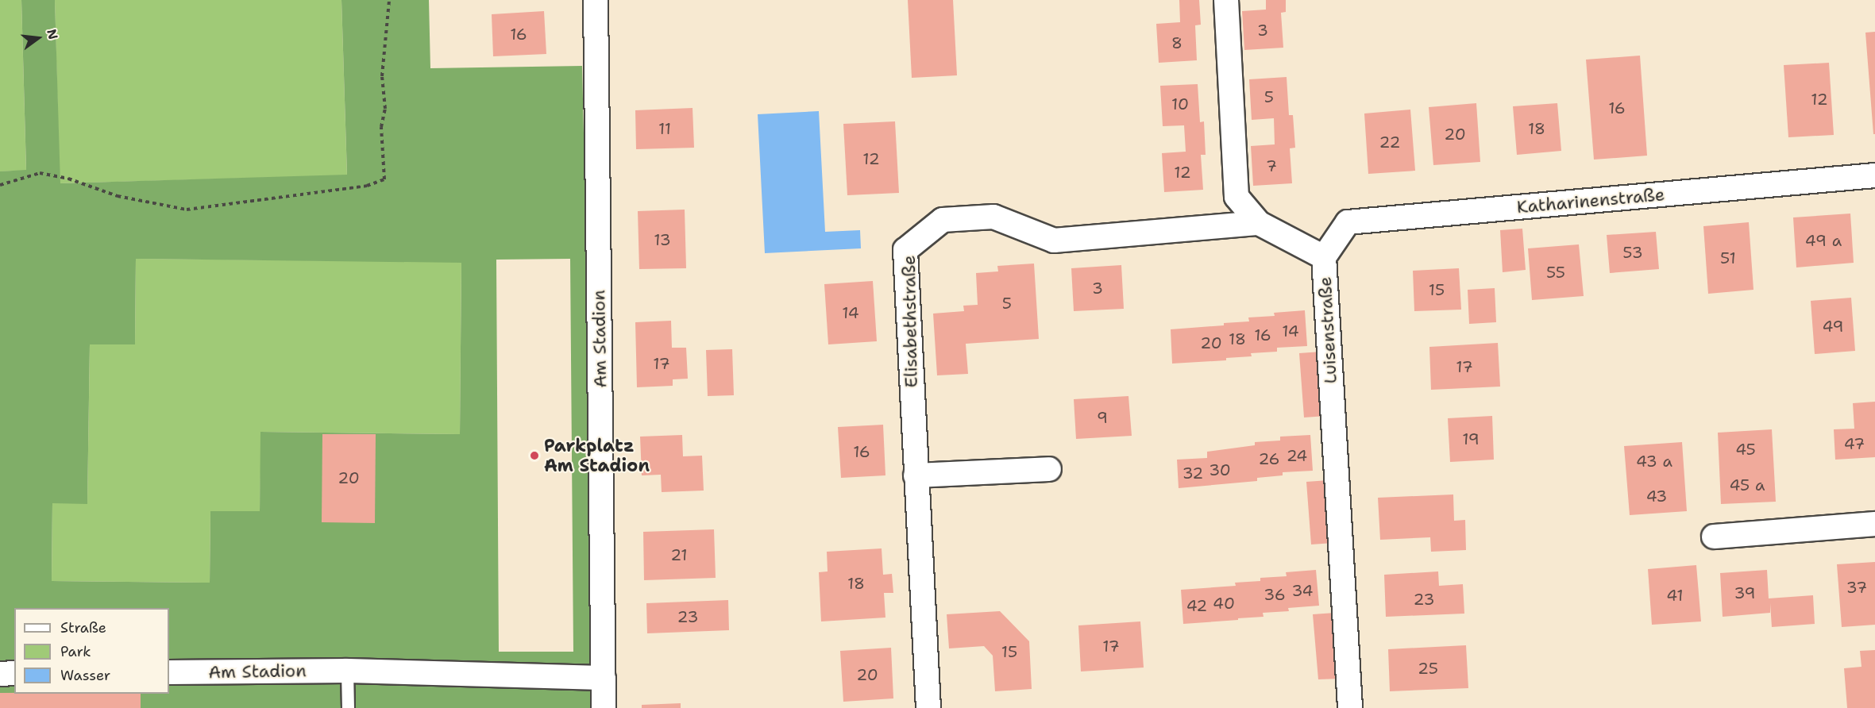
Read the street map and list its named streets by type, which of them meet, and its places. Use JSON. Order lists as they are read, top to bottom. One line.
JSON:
{"streets":{"street":["Katharinenstraße","Elisabethstraße","Luisenstraße","Am Stadion"]},"crossings":[["Katharinenstraße","Luisenstraße"],["Elisabethstraße","Luisenstraße"]],"places":["Parkplatz Am Stadion"],"house_numbers":["3","16","8","5","12","10","16","11","18","20","22","12","7","12","13","49 a","53","51","55","3","15","5","14","49","14","16","18","20","17","17","9","19","47","45","16","24","26","43 a","30","32","20","45 a","43","21","18","37","34","39","36","41","23","40","42","23","17","15","25","20"],"legend":["Straße","Park","Wasser"],"north":"right"}
